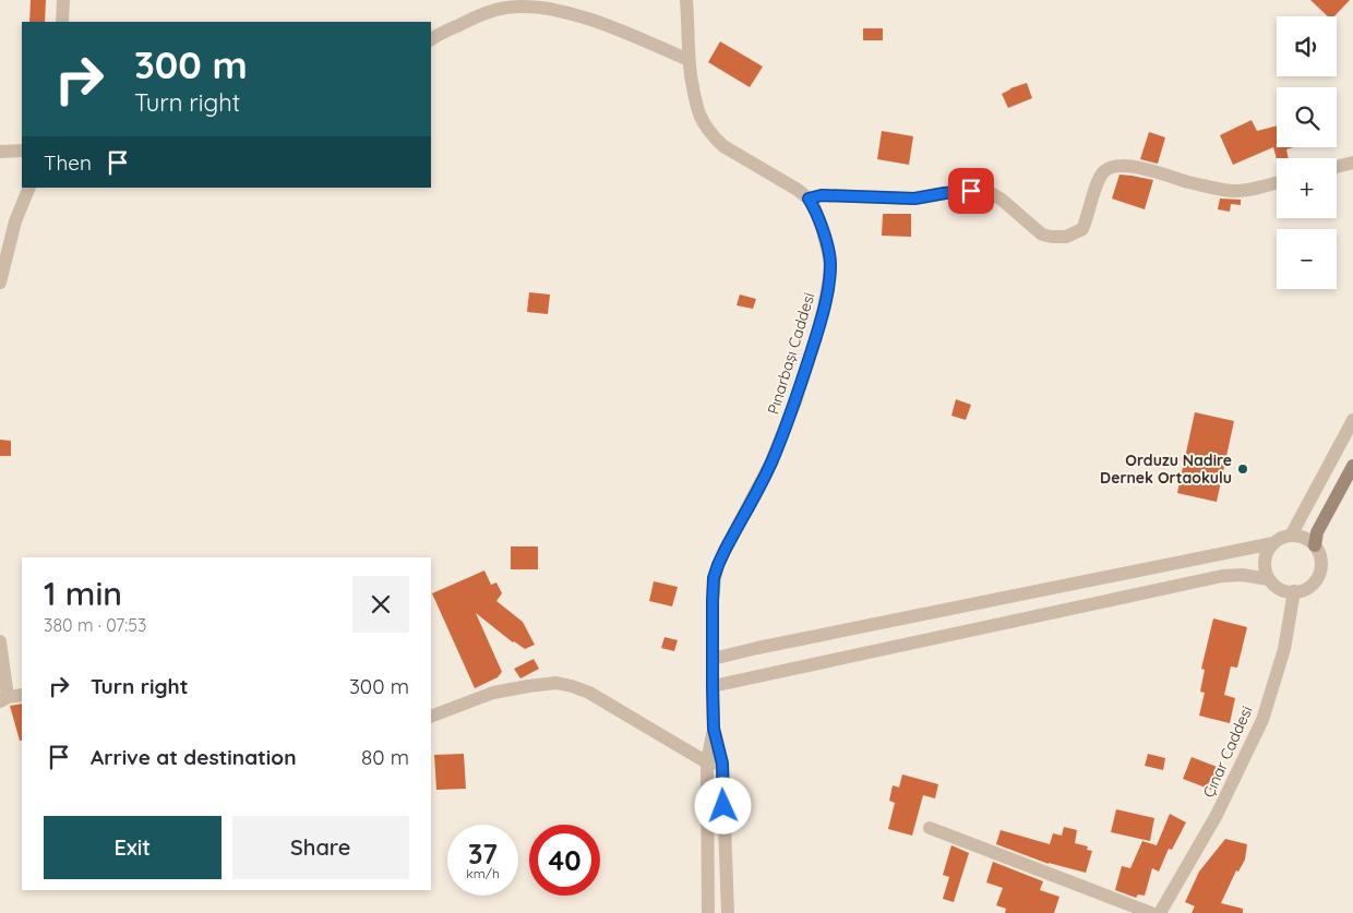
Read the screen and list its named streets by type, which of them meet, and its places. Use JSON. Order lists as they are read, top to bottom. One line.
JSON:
{"streets":{"street":["Pınarbaşı Caddesi","Çınar Caddesi"]},"places":["Orduzu Nadire Dernek Ortaokulu"],"page":{"map_buttons":["+","−"],"turn":["300 m","Turn right"],"then":"Then","heading":["1 min","380 m · 07:53"],"list":[{"name":"Turn right","value":"300 m"},{"name":"Arrive at destination","value":"80 m"}],"buttons":["Exit","Share"],"speed":"37 km/h","limit":"40"}}
